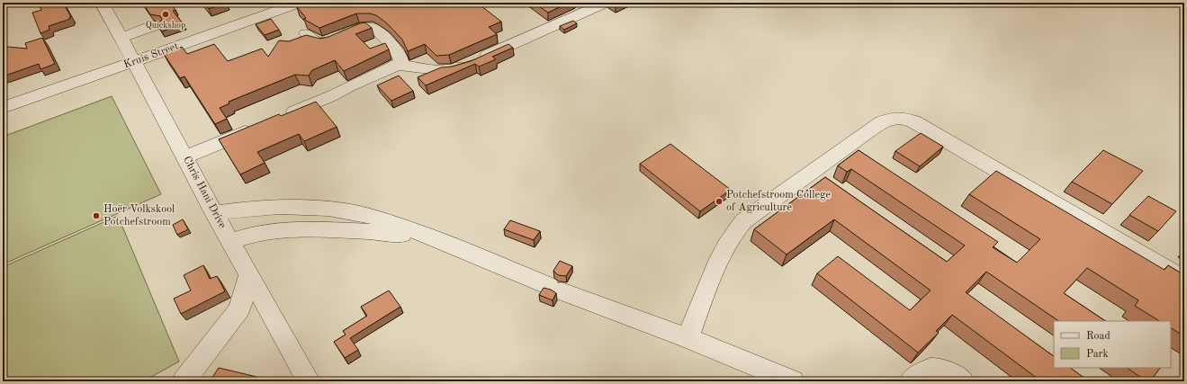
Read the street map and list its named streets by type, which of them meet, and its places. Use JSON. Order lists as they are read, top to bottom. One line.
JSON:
{"streets":{"street":["Kruis Street","Chris Hani Drive"]},"crossings":[["Kruis Street","Chris Hani Drive"]],"places":["Quickshop","Potchefstroom College of Agriculture","Hoër Volkskool Potchefstroom"],"legend":["Road","Park"]}
